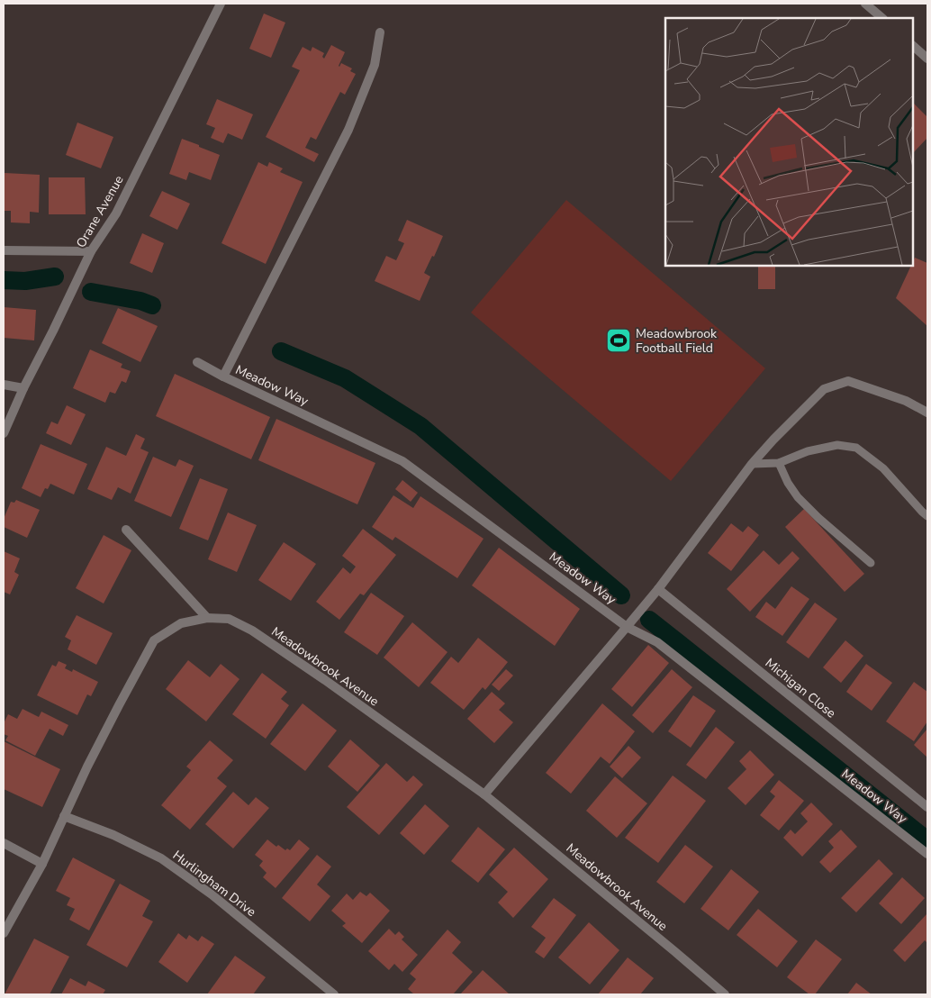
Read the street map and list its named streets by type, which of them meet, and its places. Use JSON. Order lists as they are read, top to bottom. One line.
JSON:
{"streets":{"street":["Orane Avenue","Meadow Way","Meadowbrook Avenue","Michigan Close","Hurlingham Drive"]},"crossings":[["Meadowbrook Avenue","Hurlingham Drive"]],"places":{"sports":["Meadowbrook Football Field"]}}
